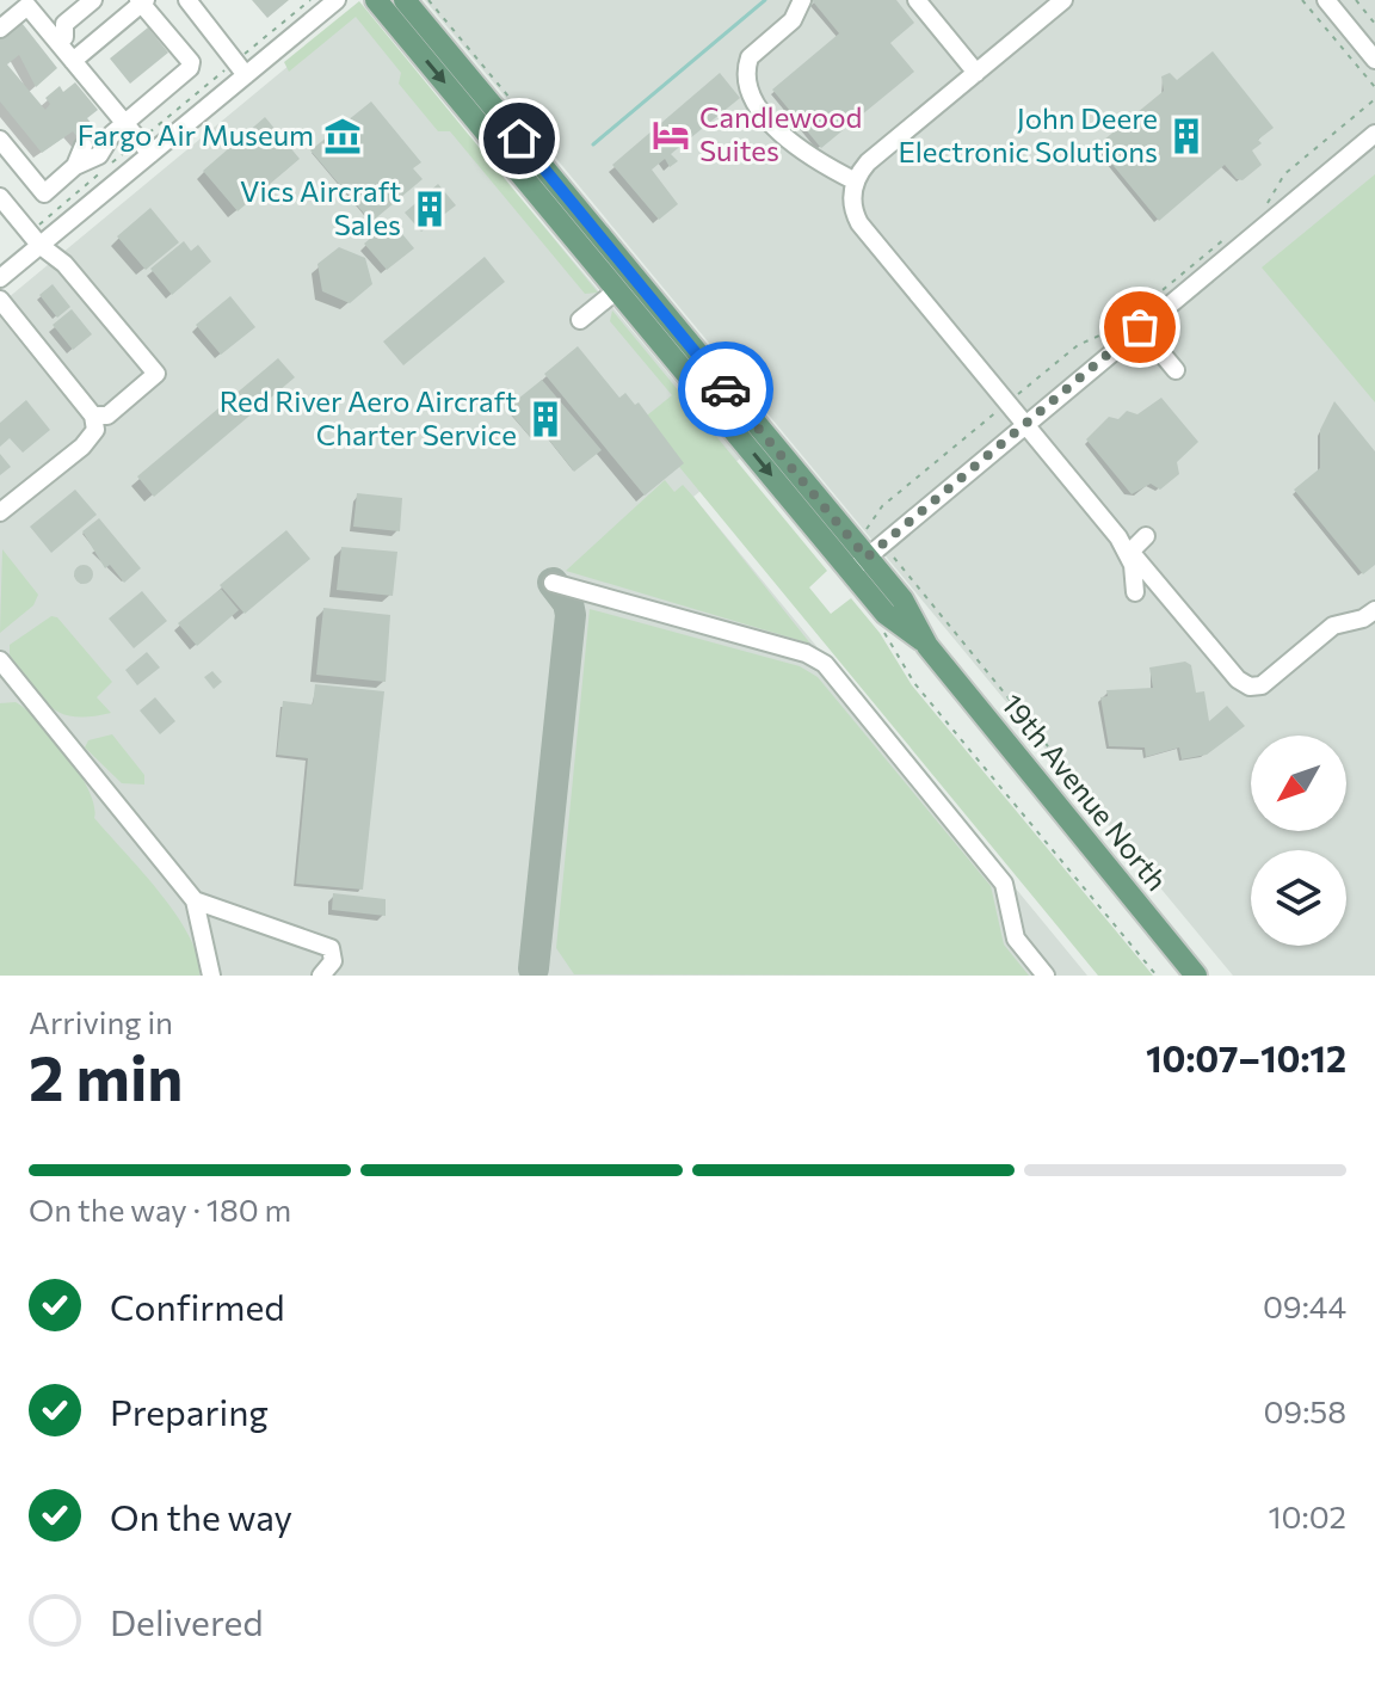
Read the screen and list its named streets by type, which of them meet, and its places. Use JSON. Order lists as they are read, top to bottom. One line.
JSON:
{"streets":{"main road":["19th Avenue North"]},"places":{"hotel":["Candlewood Suites"],"museum":["Fargo Air Museum"],"building":["John Deere Electronic Solutions","Vics Aircraft Sales","Red River Aero Aircraft Charter Service"]},"north":"bottom left","page":{"heading":["2 min","Arriving in","10:07–10:12"],"bar":"On the way · 180 m","list":[["Confirmed","09:44"],["Preparing","09:58"],["On the way","10:02"],"Delivered"]}}
